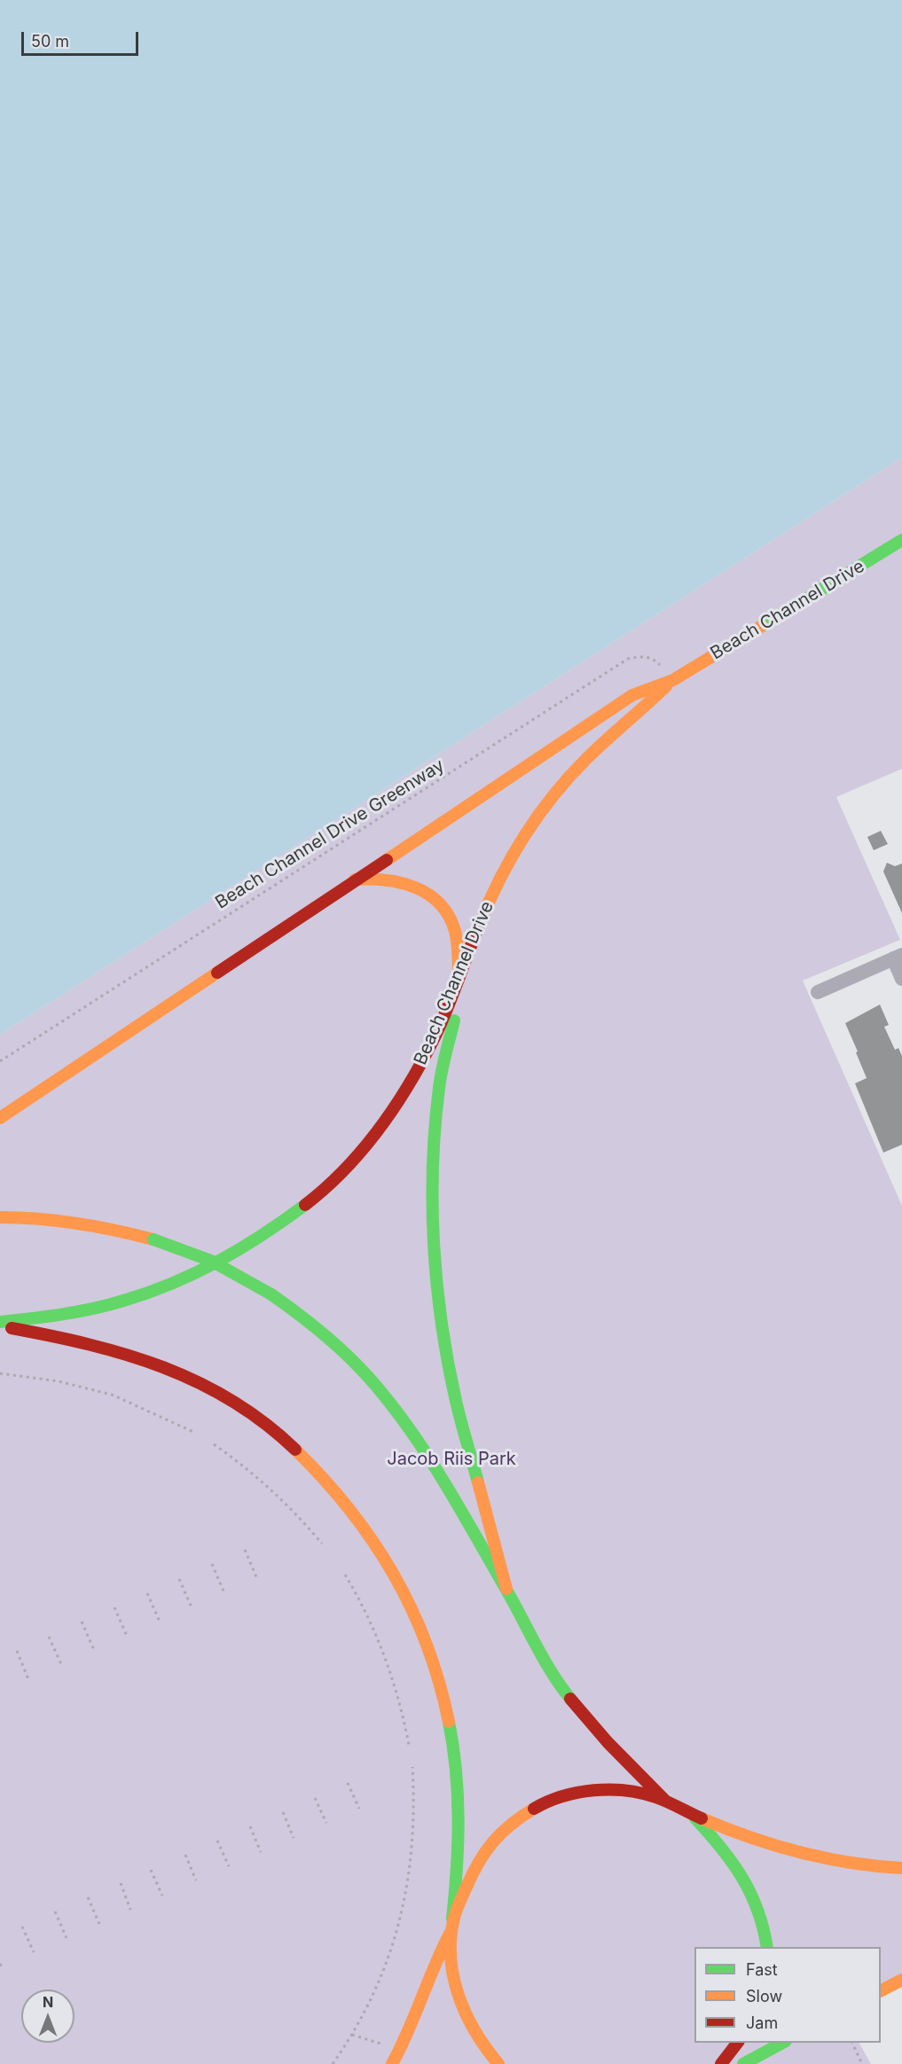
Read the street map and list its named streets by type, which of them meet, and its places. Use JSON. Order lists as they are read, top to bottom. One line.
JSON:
{"streets":{"main road":["Beach Channel Drive"],"path":["Beach Channel Drive Greenway"]},"crossings":[["Beach Channel Drive","Beach Channel Drive Greenway"]],"parks":["Jacob Riis Park"],"legend":["Fast","Slow","Jam"],"scale_bar":"50 m","north":"top"}
